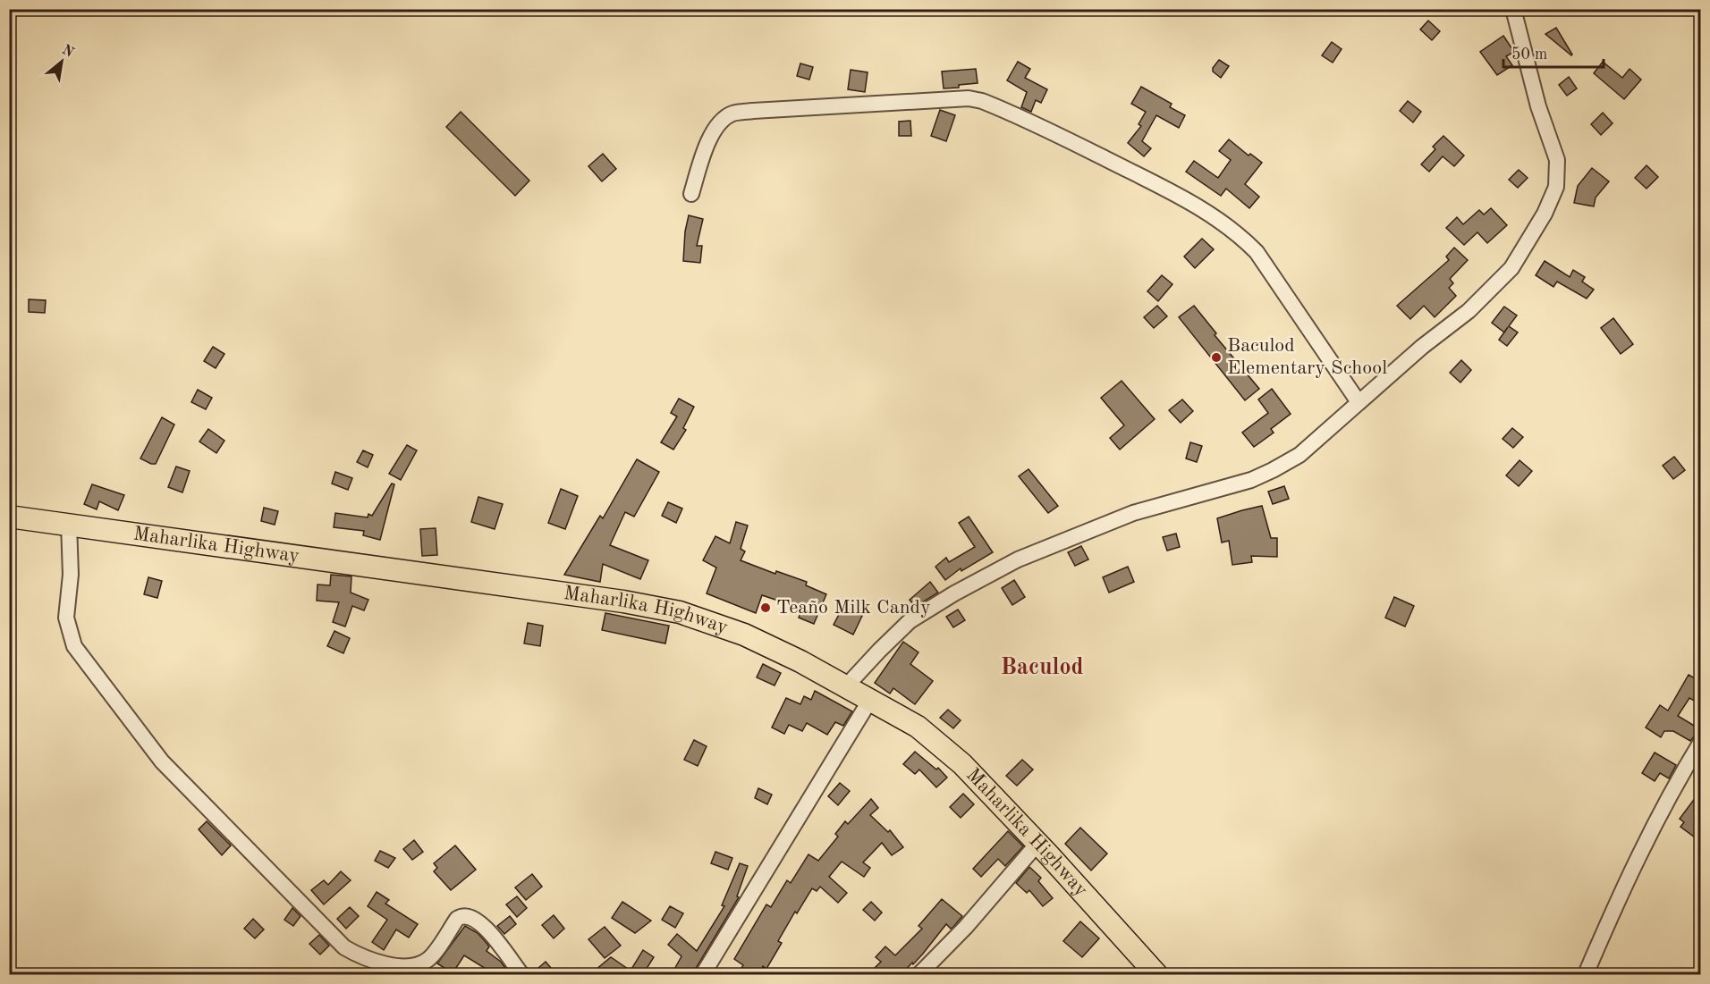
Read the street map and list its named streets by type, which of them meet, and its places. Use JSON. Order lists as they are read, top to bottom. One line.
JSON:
{"streets":{"highway":["Maharlika Highway"]},"districts":["Baculod"],"places":["Baculod Elementary School","Teaño Milk Candy"],"scale_bar":"50 m","north":"top right"}
